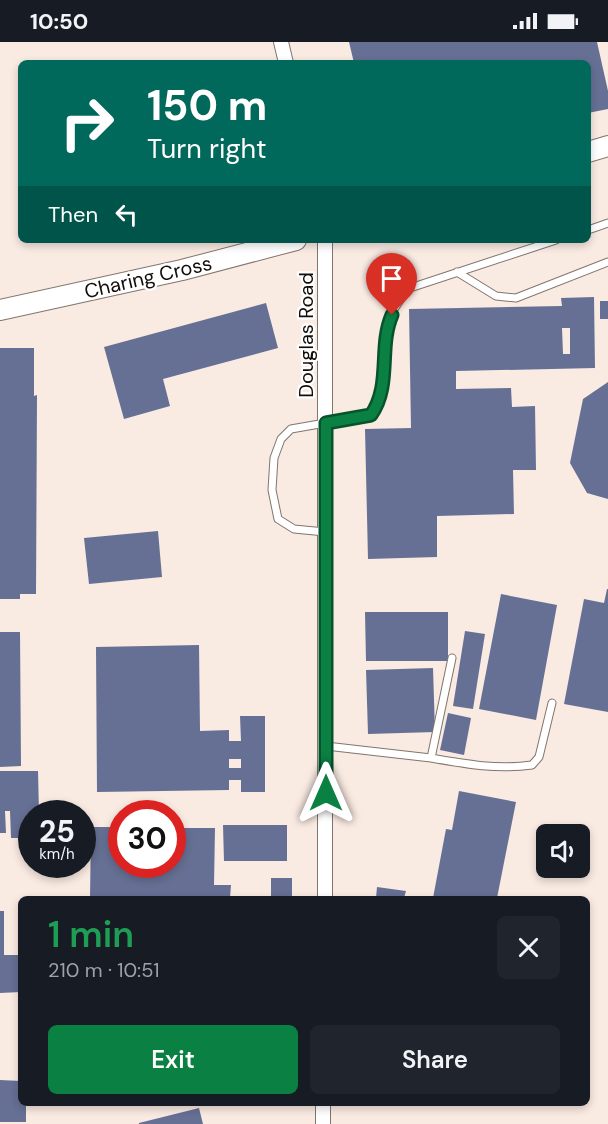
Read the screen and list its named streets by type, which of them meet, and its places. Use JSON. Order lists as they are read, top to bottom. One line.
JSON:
{"streets":{"street":["Charing Cross","Douglas Road"]},"page":{"status":"10:50","turn":["150 m","Turn right"],"then":"Then","speed":"25 km/h","limit":"30","heading":["1 min","210 m · 10:51"],"buttons":["Exit","Share"]}}
